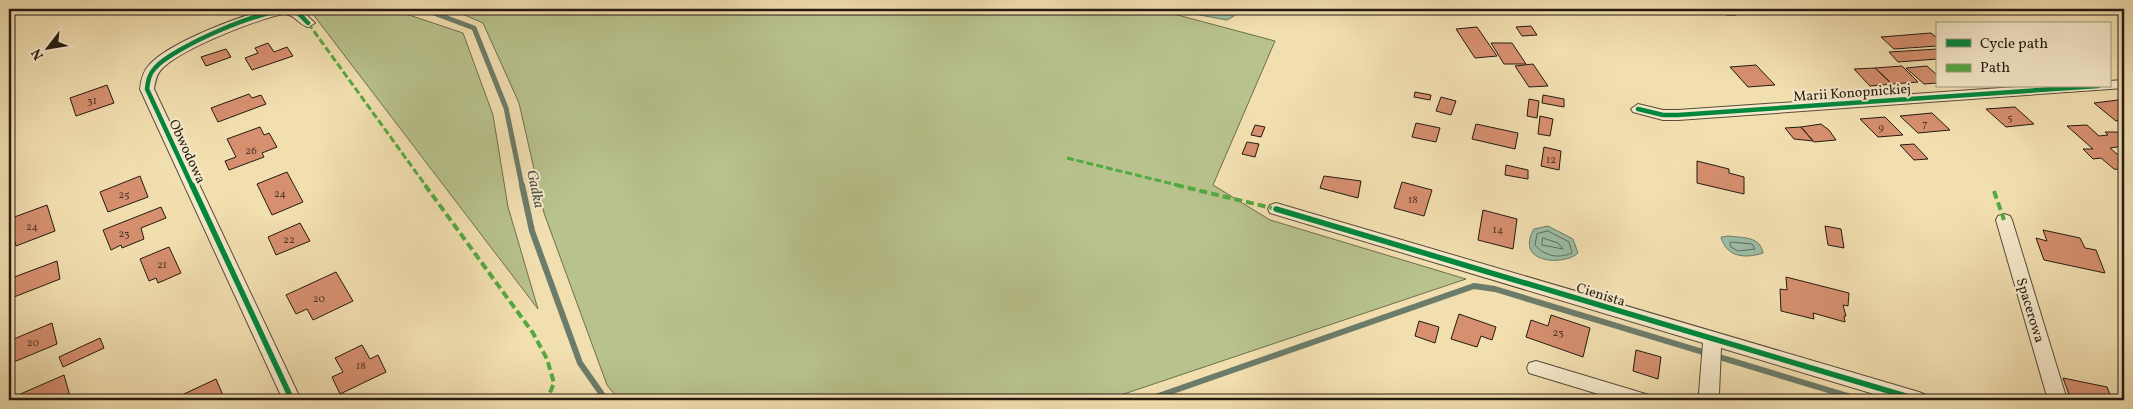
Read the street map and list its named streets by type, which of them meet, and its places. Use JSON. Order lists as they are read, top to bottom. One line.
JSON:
{"streets":{"street":["Marii Konopnickiej","Obwodowa","Cienista","Spacerowa"]},"water":["Gadka"],"house_numbers":["31","5","7","9","26","12","24","25","18","24","14","23","22","21","20","23","20","18"],"legend":["Cycle path","Path"],"north":"bottom left"}
